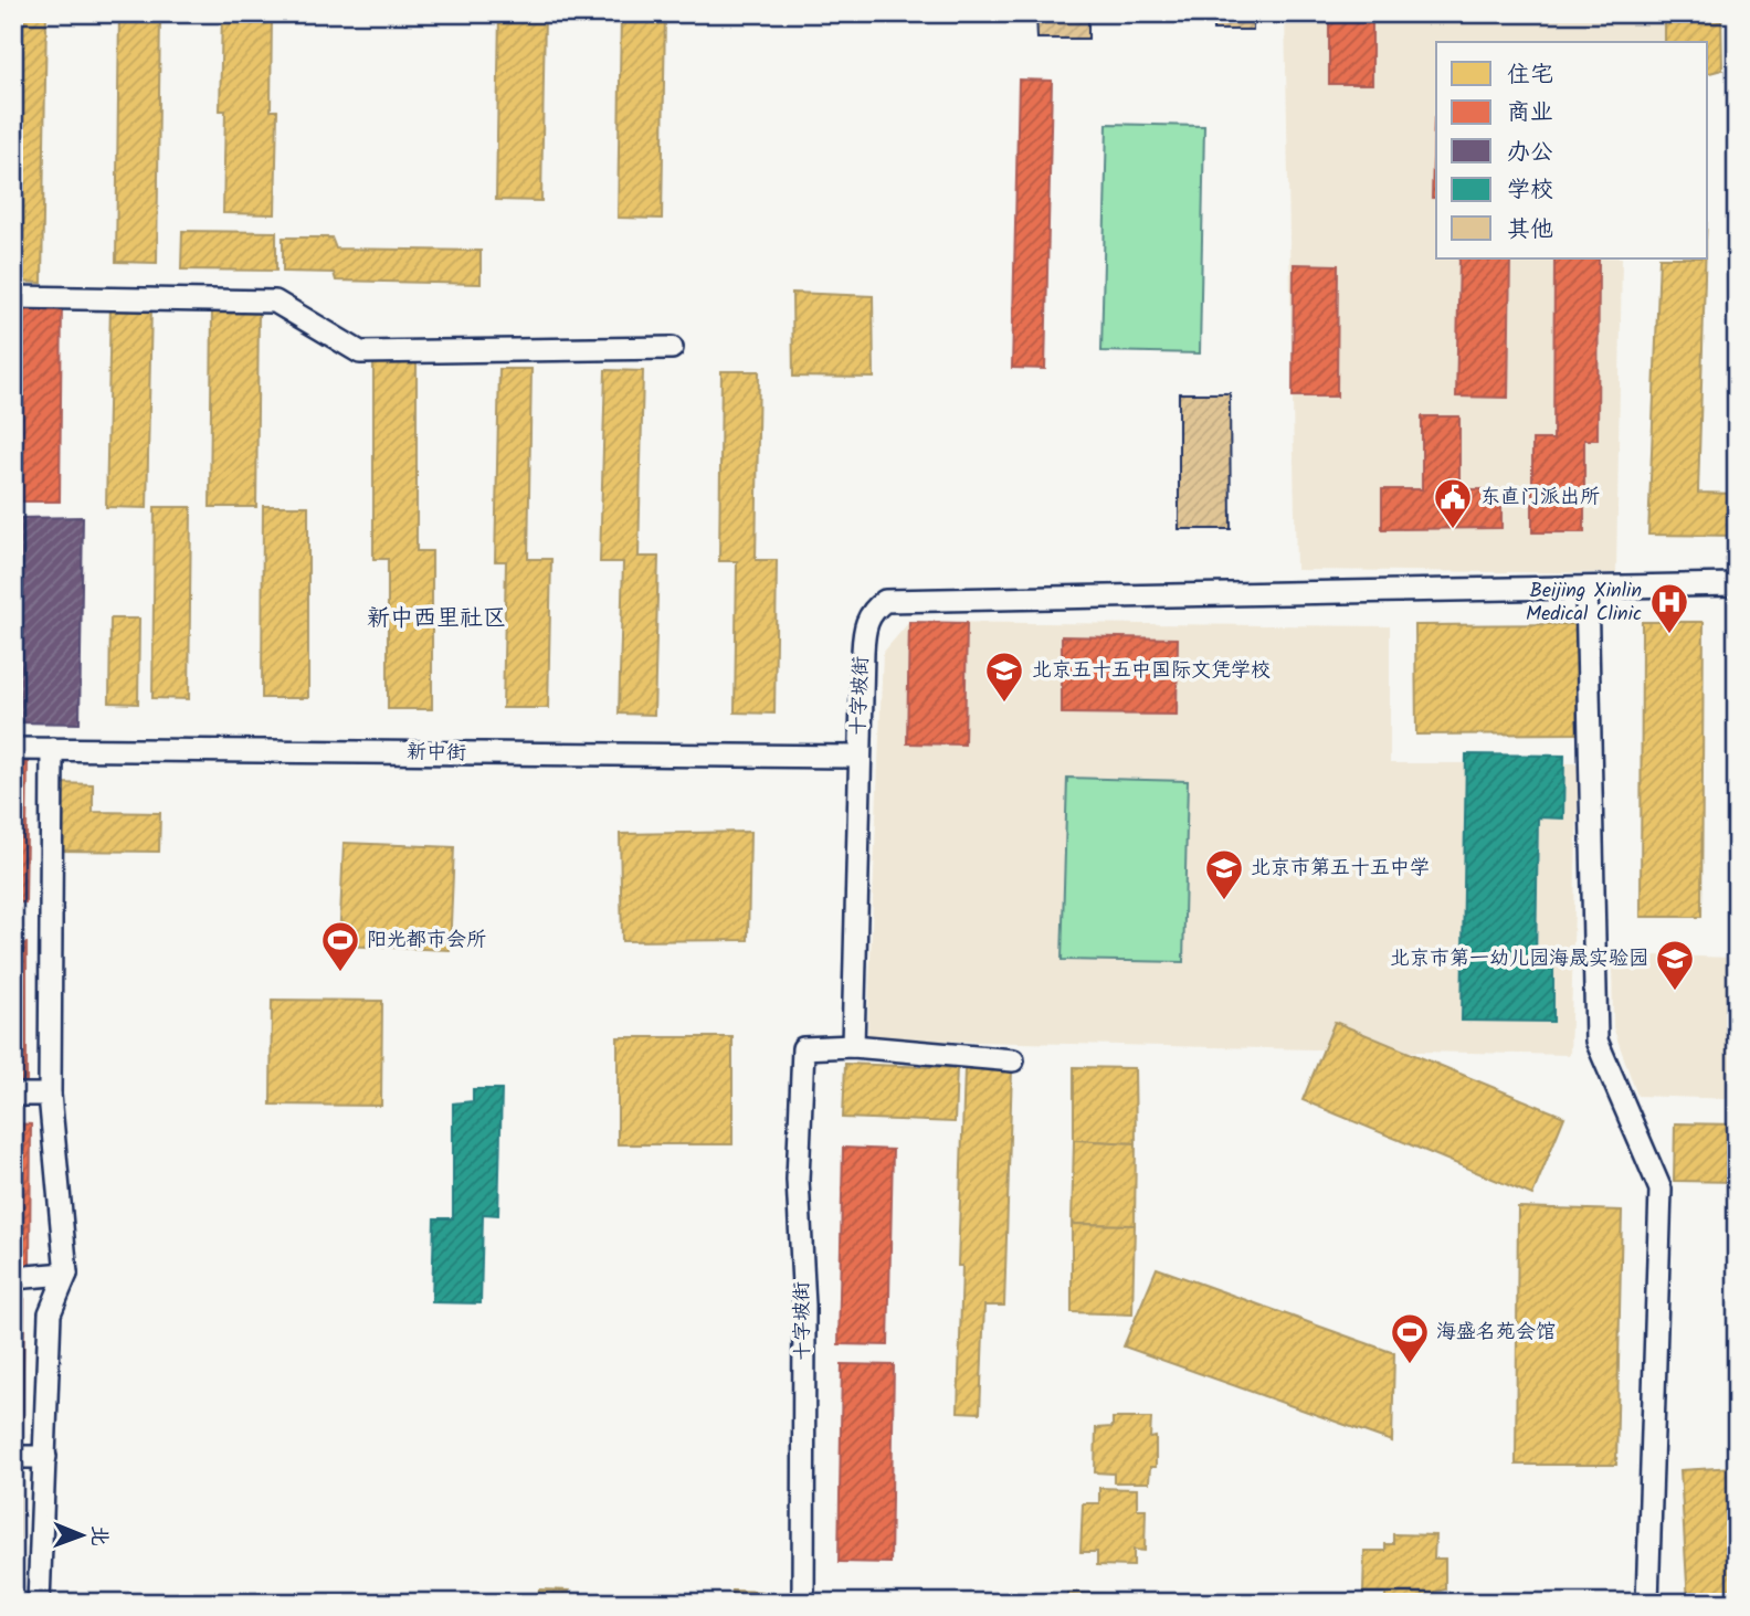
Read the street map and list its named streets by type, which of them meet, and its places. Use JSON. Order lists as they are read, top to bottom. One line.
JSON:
{"streets":{"street":["十字坡街","新中街"]},"crossings":[["十字坡街","新中街"]],"districts":["新中西里社区"],"places":{"public building":["东直门派出所"],"hospital":["Beijing Xinlin Medical Clinic"],"school or university":["北京五十五中国际文凭学校","北京市第五十五中学","北京市第一幼儿园海晟实验园"],"sports":["阳光都市会所","海盛名苑会馆"]},"legend":["住宅","商业","办公","学校","其他"],"north":"right"}
